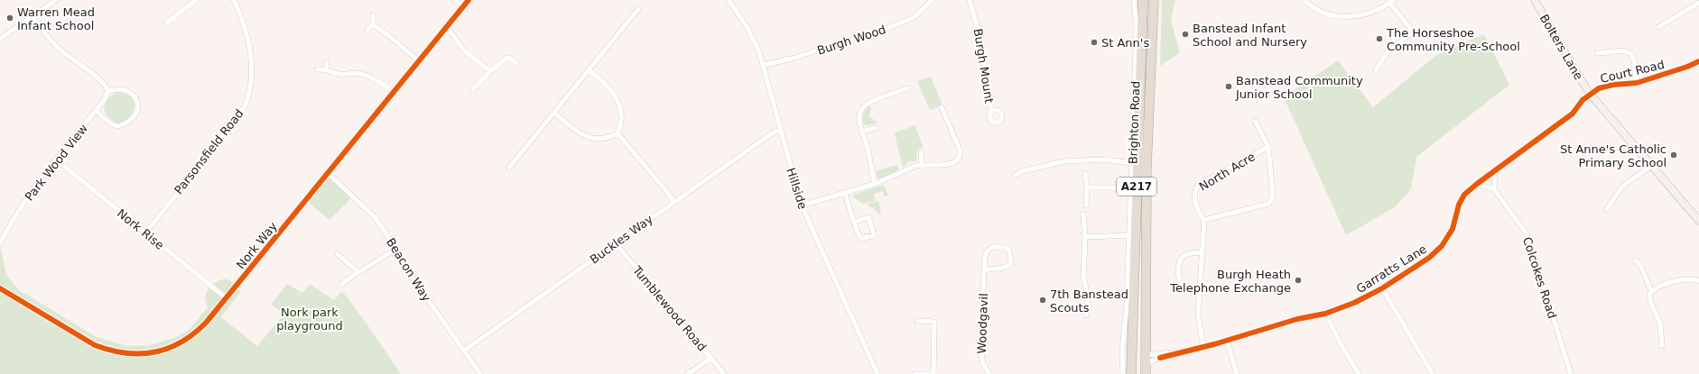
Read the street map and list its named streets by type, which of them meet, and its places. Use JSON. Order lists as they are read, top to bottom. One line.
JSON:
{"streets":{"highway":["Brighton Road","A217"],"main road":["Bolters Lane"],"street":["Burgh Wood","Burgh Mount","Court Road","Parsonsfield Road","Park Wood View","North Acre","Hillside","Nork Rise","Buckles Way","Nork Way","Garratts Lane","Beacon Way","Colcokes Road","Tumblewood Road","Woodgavil"]},"crossings":[["Burgh Wood","Hillside"],["Bolters Lane","Court Road"],["Bolters Lane","Garratts Lane"],["Court Road","Garratts Lane"],["Brighton Road","Garratts Lane"],["Parsonsfield Road","Nork Rise"],["Park Wood View","Nork Rise"],["North Acre","Garratts Lane"],["Hillside","Buckles Way"],["Nork Rise","Nork Way"],["Buckles Way","Beacon Way"],["Buckles Way","Tumblewood Road"],["Nork Way","Beacon Way"]],"parks":["Nork park playground"],"places":["Warren Mead Infant School","Banstead Infant School and Nursery","The Horseshoe Community Pre-School","St Ann's","Banstead Community Junior School","St Anne's Catholic Primary School","Burgh Heath Telephone Exchange","7th Banstead Scouts"]}
